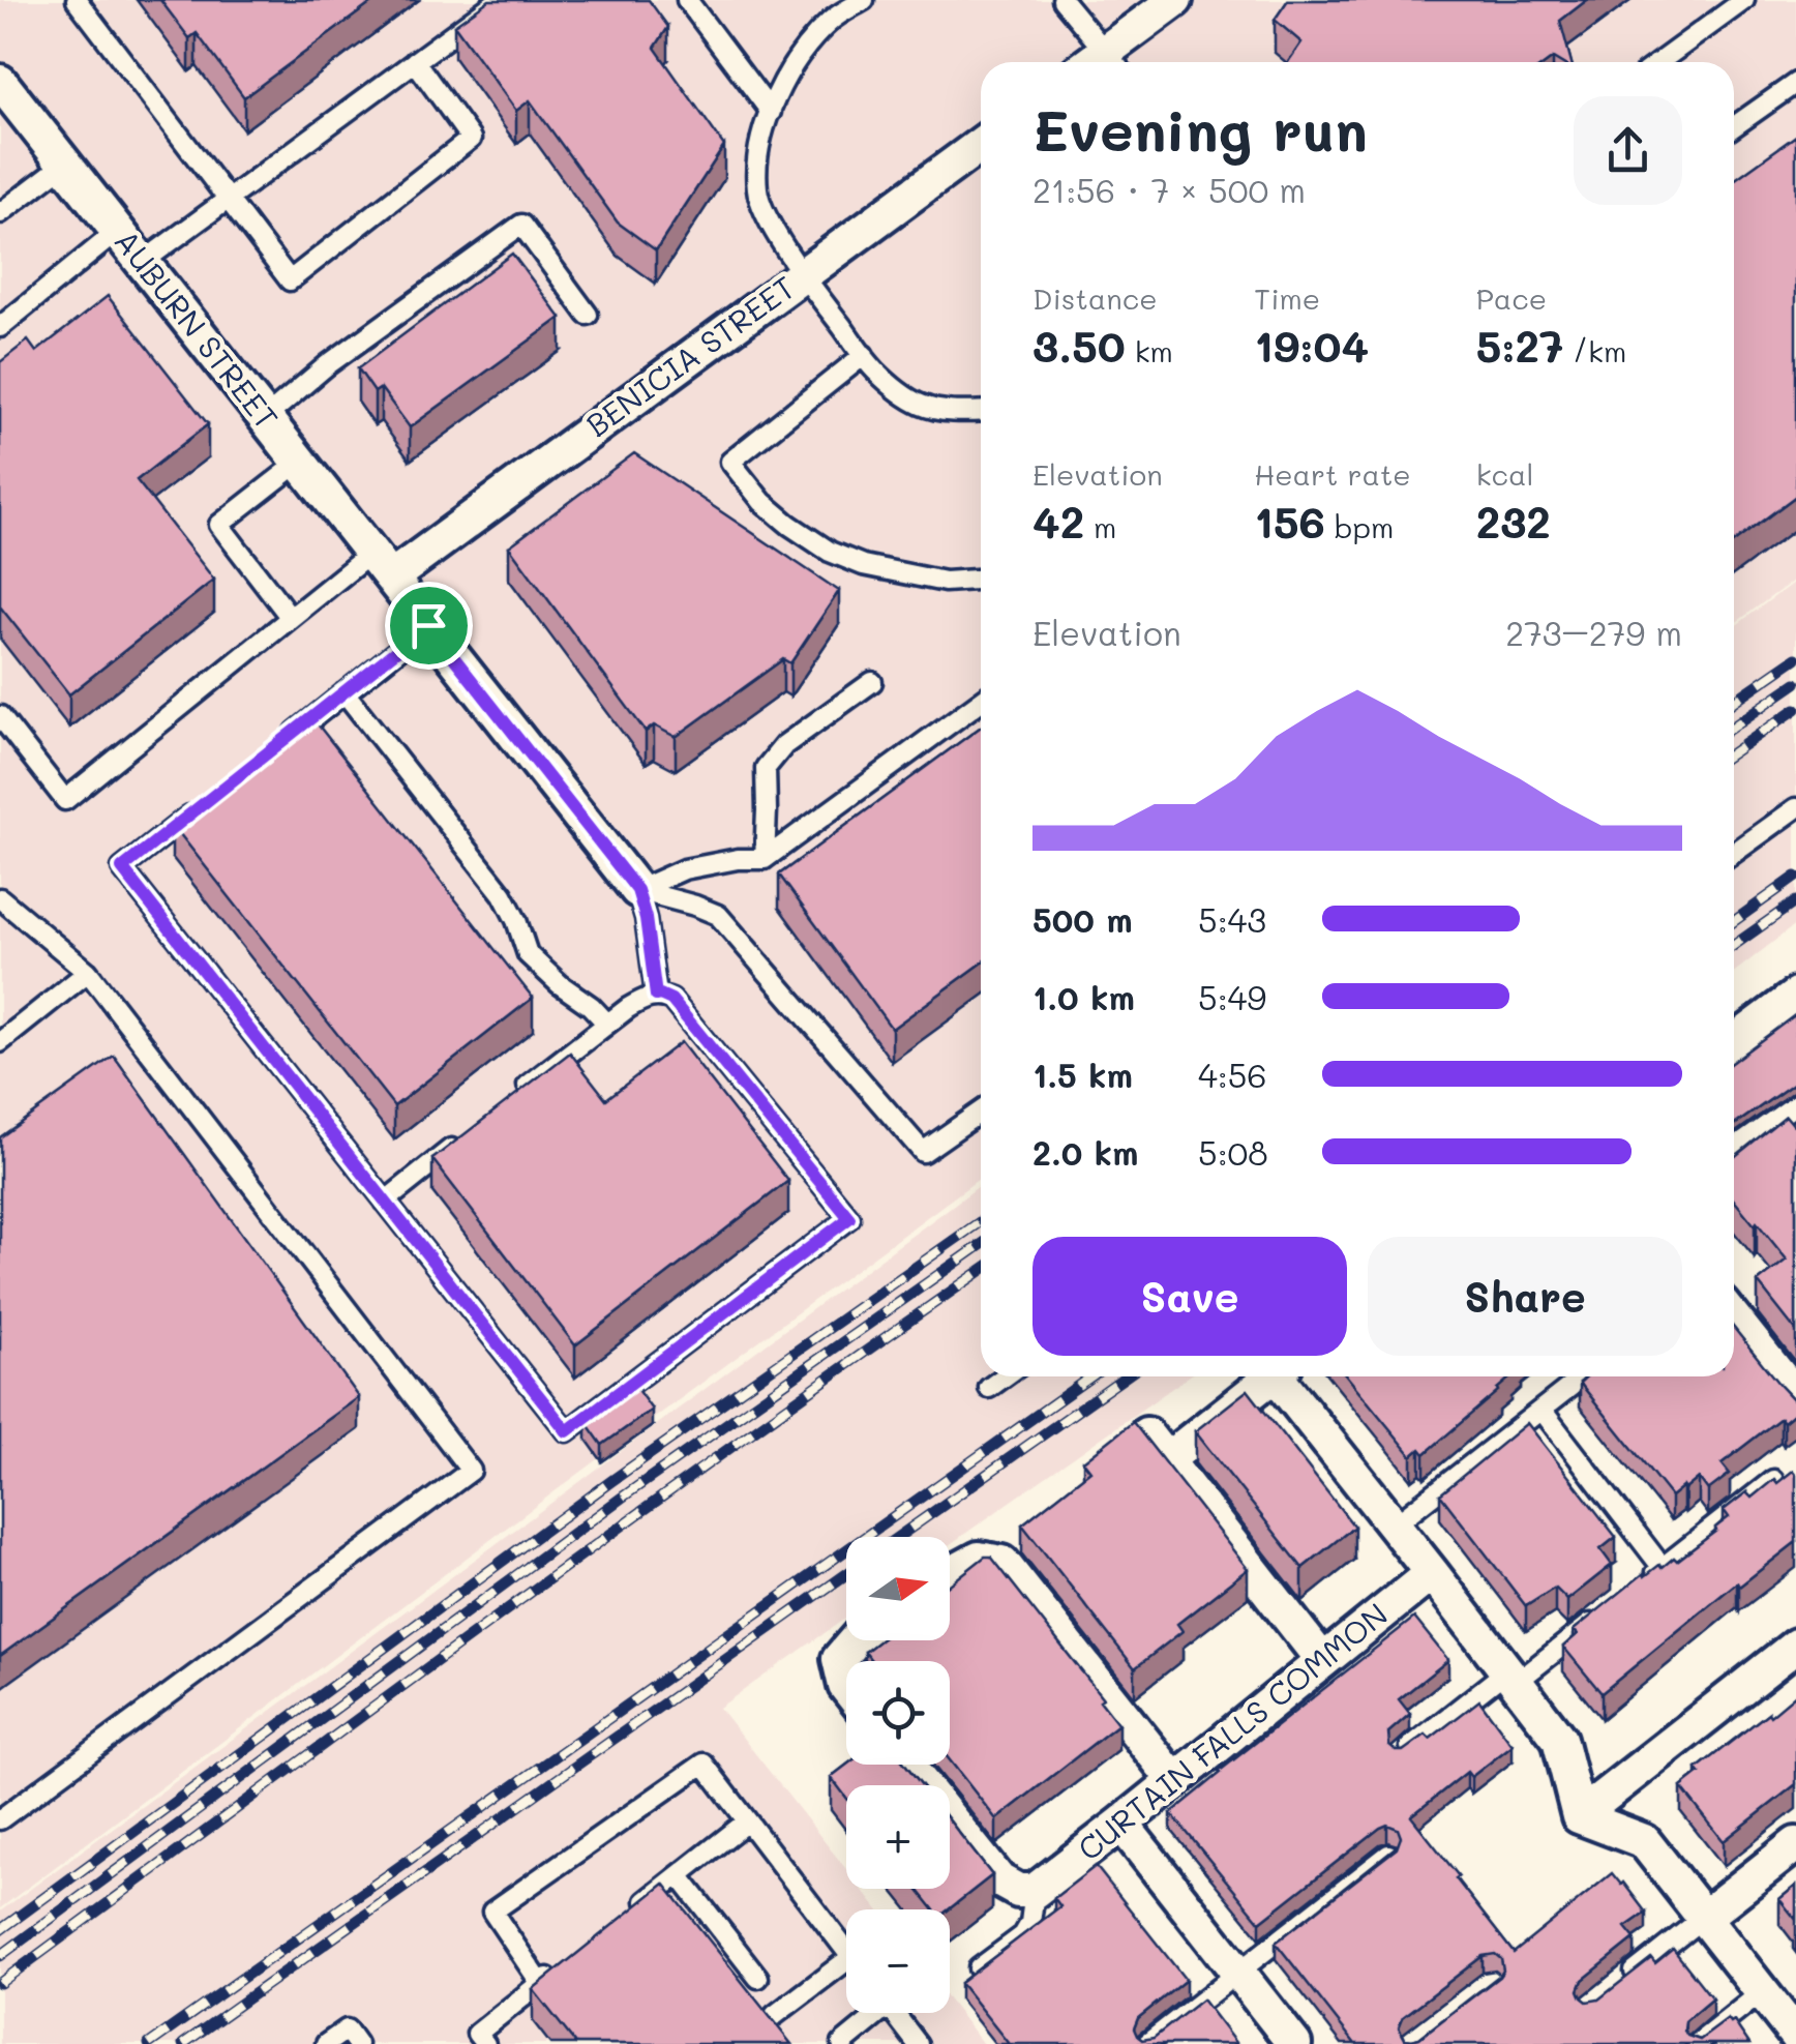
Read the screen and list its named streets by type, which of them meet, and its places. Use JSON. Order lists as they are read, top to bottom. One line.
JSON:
{"streets":{"street":["AUBURN STREET","BENICIA STREET","CURTAIN FALLS COMMON"]},"crossings":[["AUBURN STREET","BENICIA STREET"]],"north":"right","page":{"heading":["Evening run","21:56 · 7 × 500 m"],"stats":[["Distance","3.50 km"],["Time","19:04"],["Pace","5:27 /km"],["Elevation","42 m"],["Heart rate","156 bpm"],["kcal","232"]],"chart":["Elevation","273–279 m"],"list":[{"name":"500 m","note":"5:43"},{"name":"1.0 km","note":"5:49"},{"name":"1.5 km","note":"4:56"},{"name":"2.0 km","note":"5:08"}],"buttons":["Save","Share"],"map_buttons":["+","−"]}}
